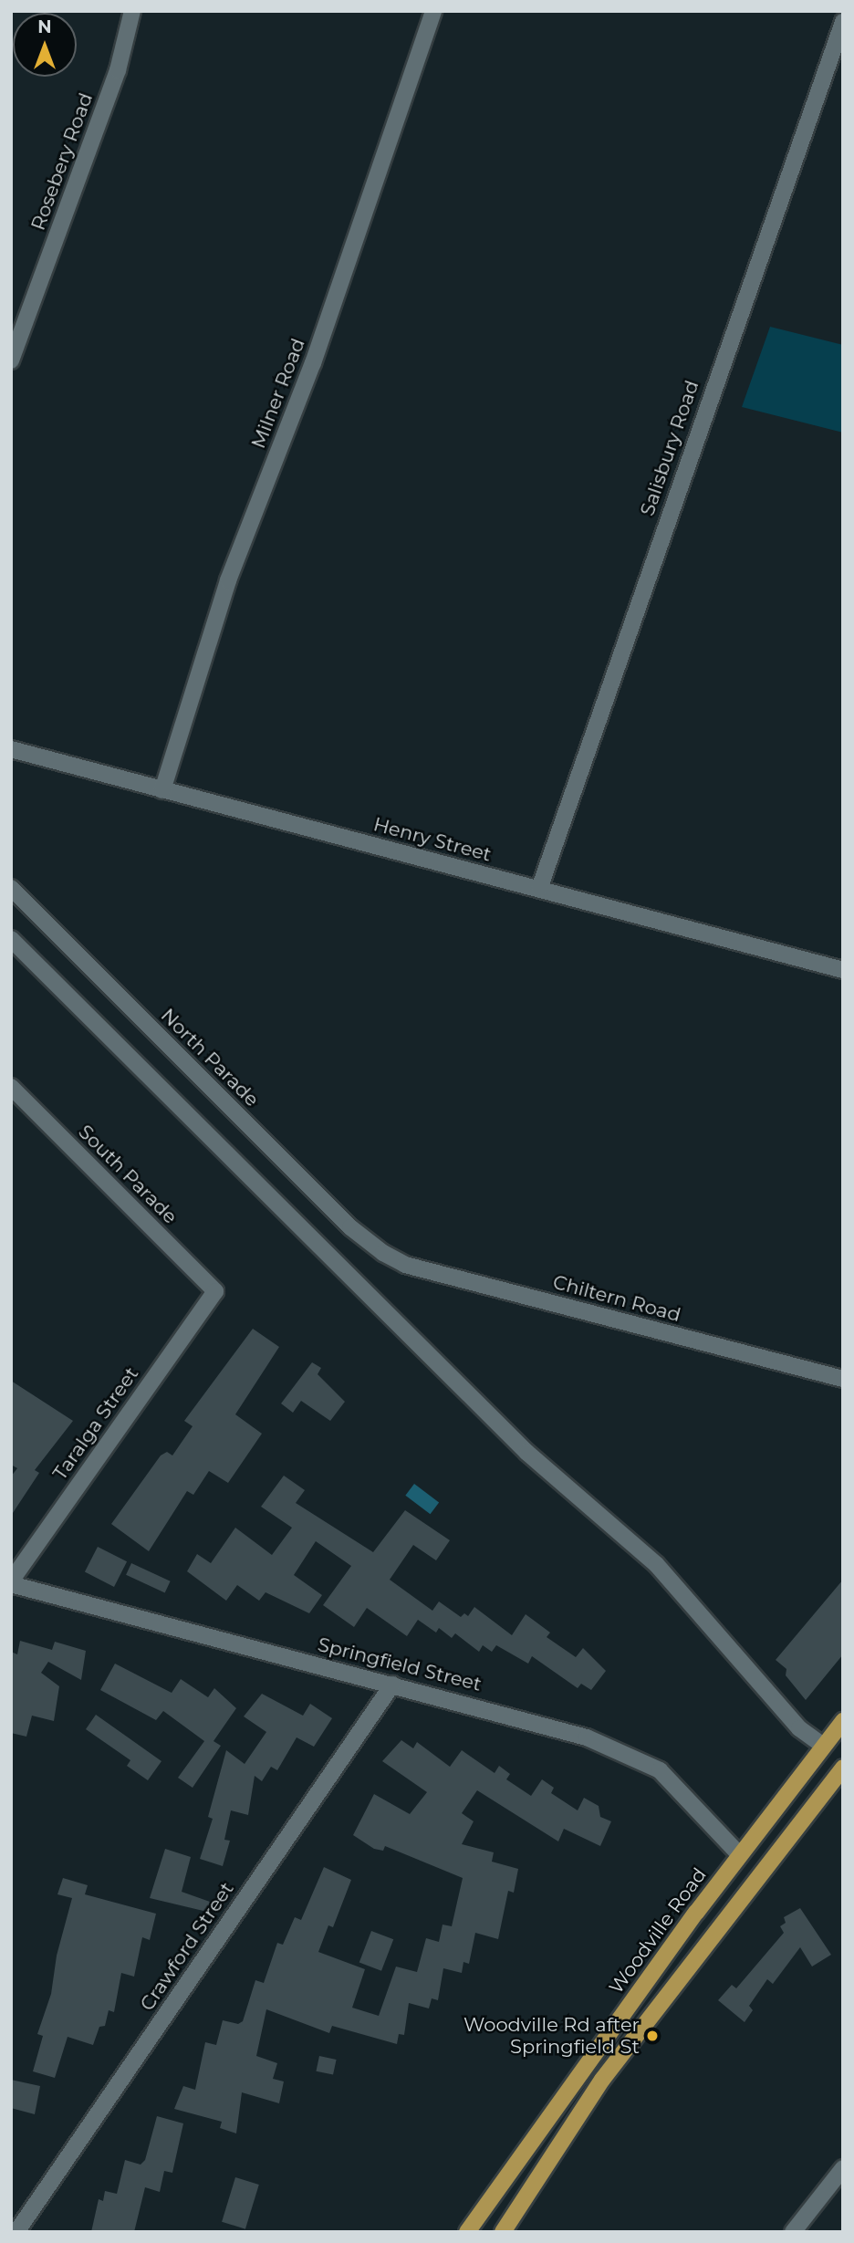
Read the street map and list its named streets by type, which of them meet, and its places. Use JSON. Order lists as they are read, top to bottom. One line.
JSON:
{"streets":{"main road":["Woodville Road"],"street":["Rosebery Road","Milner Road","Salisbury Road","Henry Street","North Parade","South Parade","Chiltern Road","Taralga Street","Springfield Street","Crawford Street"]},"crossings":[["Milner Road","Henry Street"],["Salisbury Road","Henry Street"],["North Parade","Chiltern Road"],["South Parade","Taralga Street"],["Taralga Street","Springfield Street"],["Springfield Street","Woodville Road"],["Springfield Street","Crawford Street"]],"places":["Woodville Rd after Springfield St"],"north":"top"}
